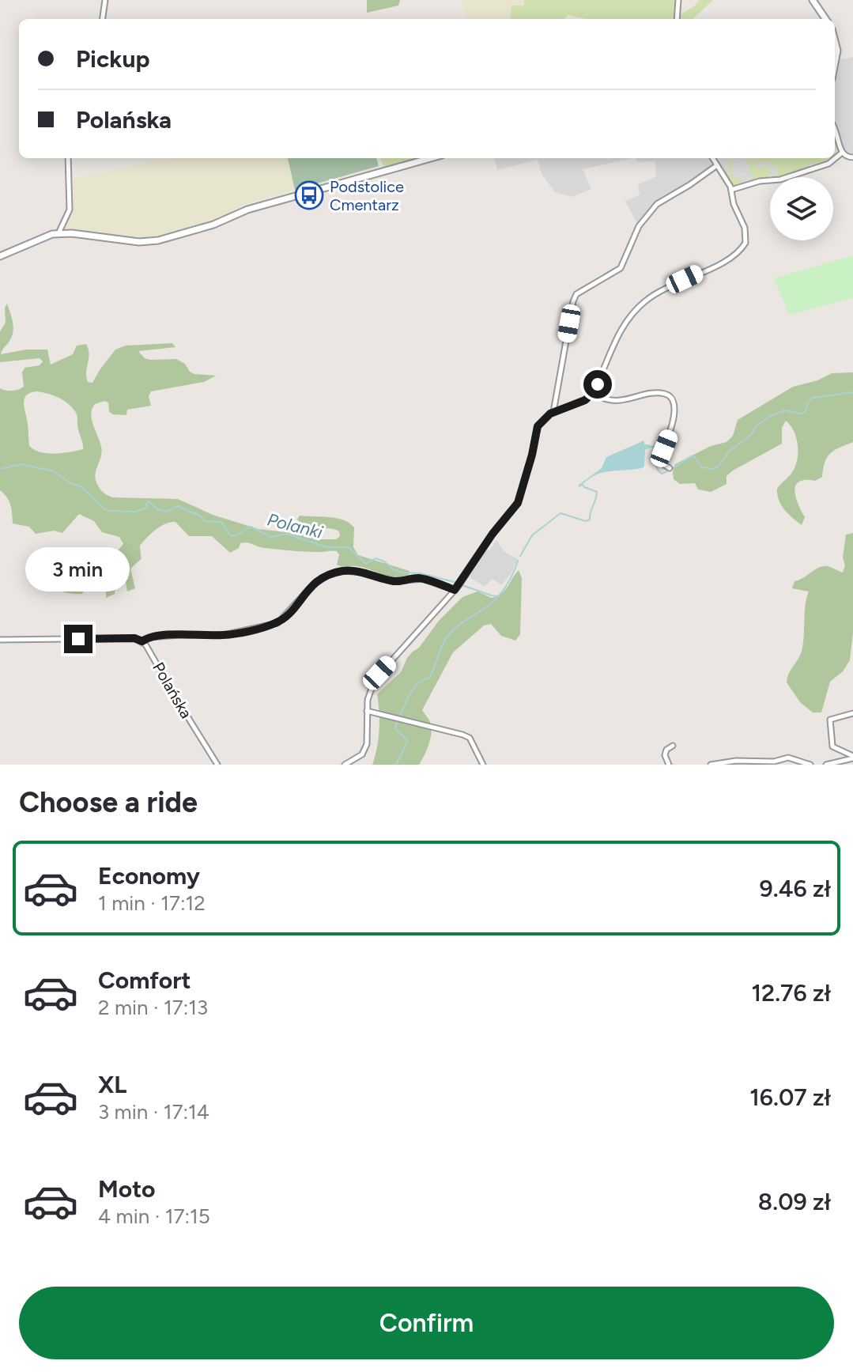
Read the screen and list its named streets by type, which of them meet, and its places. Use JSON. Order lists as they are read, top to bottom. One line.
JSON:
{"streets":{"street":["Polańska"]},"water":["Polanki"],"places":{"bus stop":["Podstolice Cmentarz"]},"page":{"banner":["Pickup","Polańska"],"bubble":"3 min","heading":"Choose a ride","list":[{"name":"Economy","note":"1 min · 17:12","value":"9.46 zł"},{"name":"Comfort","note":"2 min · 17:13","value":"12.76 zł"},{"name":"XL","note":"3 min · 17:14","value":"16.07 zł"},{"name":"Moto","note":"4 min · 17:15","value":"8.09 zł"}],"buttons":"Confirm"}}
